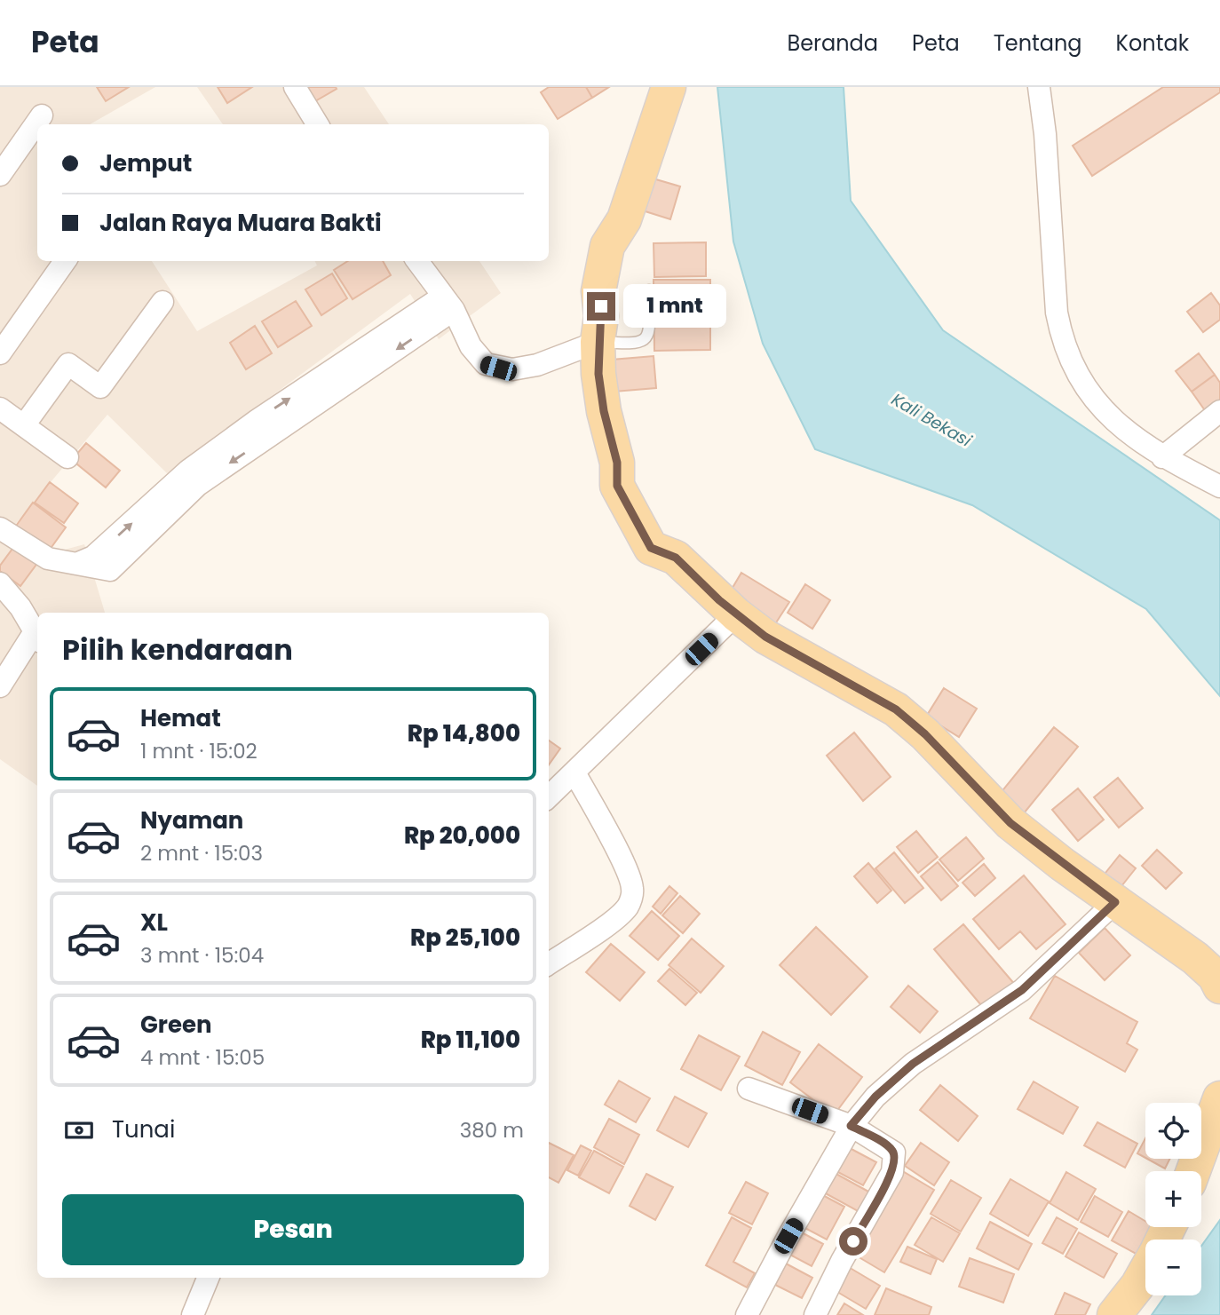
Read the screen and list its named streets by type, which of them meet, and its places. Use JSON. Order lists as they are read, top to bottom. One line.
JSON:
{"water":["Kali Bekasi"],"page":{"header":"Peta","nav":["Beranda","Peta","Tentang","Kontak"],"banner":["Jemput","Jalan Raya Muara Bakti"],"bubble":"1 mnt","heading":"Pilih kendaraan","list":[{"name":"Hemat","note":"1 mnt · 15:02","value":"Rp 14,800"},{"name":"Nyaman","note":"2 mnt · 15:03","value":"Rp 20,000"},{"name":"XL","note":"3 mnt · 15:04","value":"Rp 25,100"},{"name":"Green","note":"4 mnt · 15:05","value":"Rp 11,100"}],"pay":["Tunai","380 m"],"map_buttons":["+","−"],"buttons":"Pesan"}}
